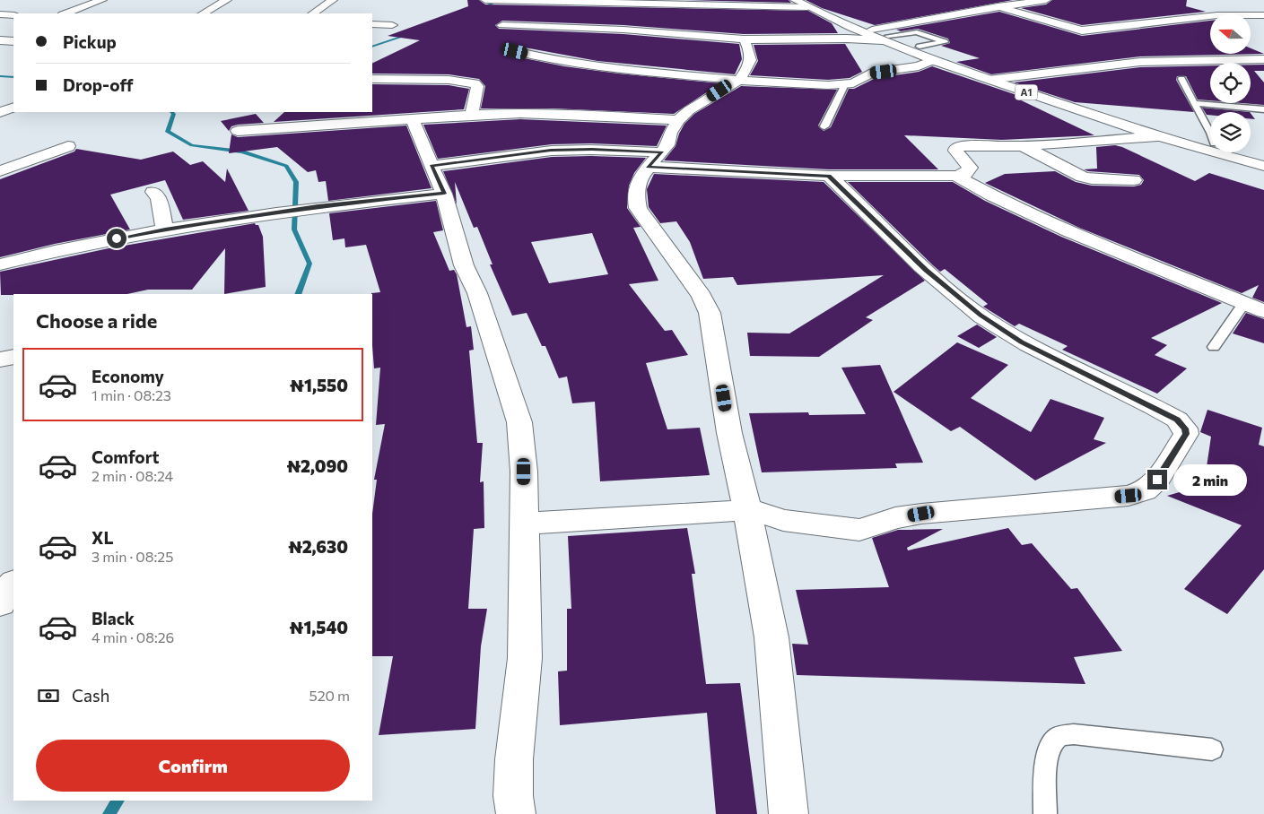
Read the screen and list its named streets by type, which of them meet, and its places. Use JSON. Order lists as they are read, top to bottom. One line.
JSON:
{"streets":{"main road":["A1"]},"north":"left","page":{"banner":["Pickup","Drop-off"],"heading":"Choose a ride","list":[{"name":"Economy","note":"1 min · 08:23","value":"₦1,550"},{"name":"Comfort","note":"2 min · 08:24","value":"₦2,090"},{"name":"XL","note":"3 min · 08:25","value":"₦2,630"},{"name":"Black","note":"4 min · 08:26","value":"₦1,540"}],"bubble":"2 min","pay":["Cash","520 m"],"buttons":"Confirm"}}
